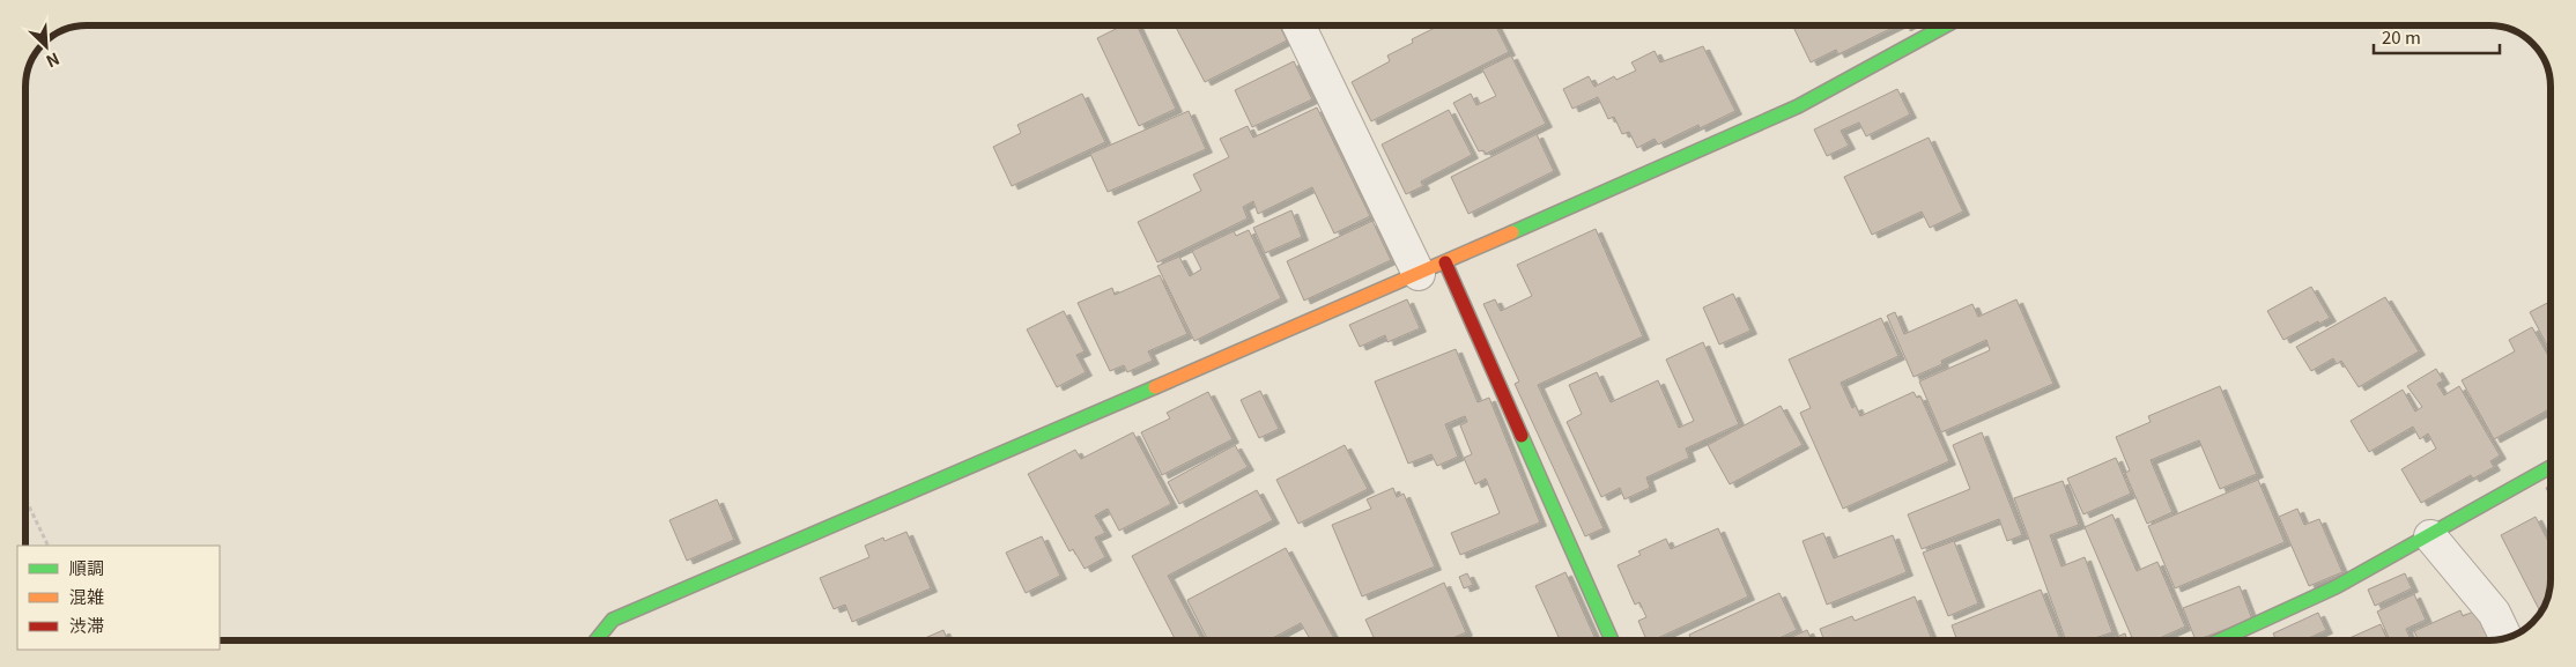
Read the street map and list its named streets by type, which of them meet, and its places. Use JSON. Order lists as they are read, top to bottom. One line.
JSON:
{"legend":["順調","混雑","渋滞"],"scale_bar":"20 m","north":"bottom right"}
